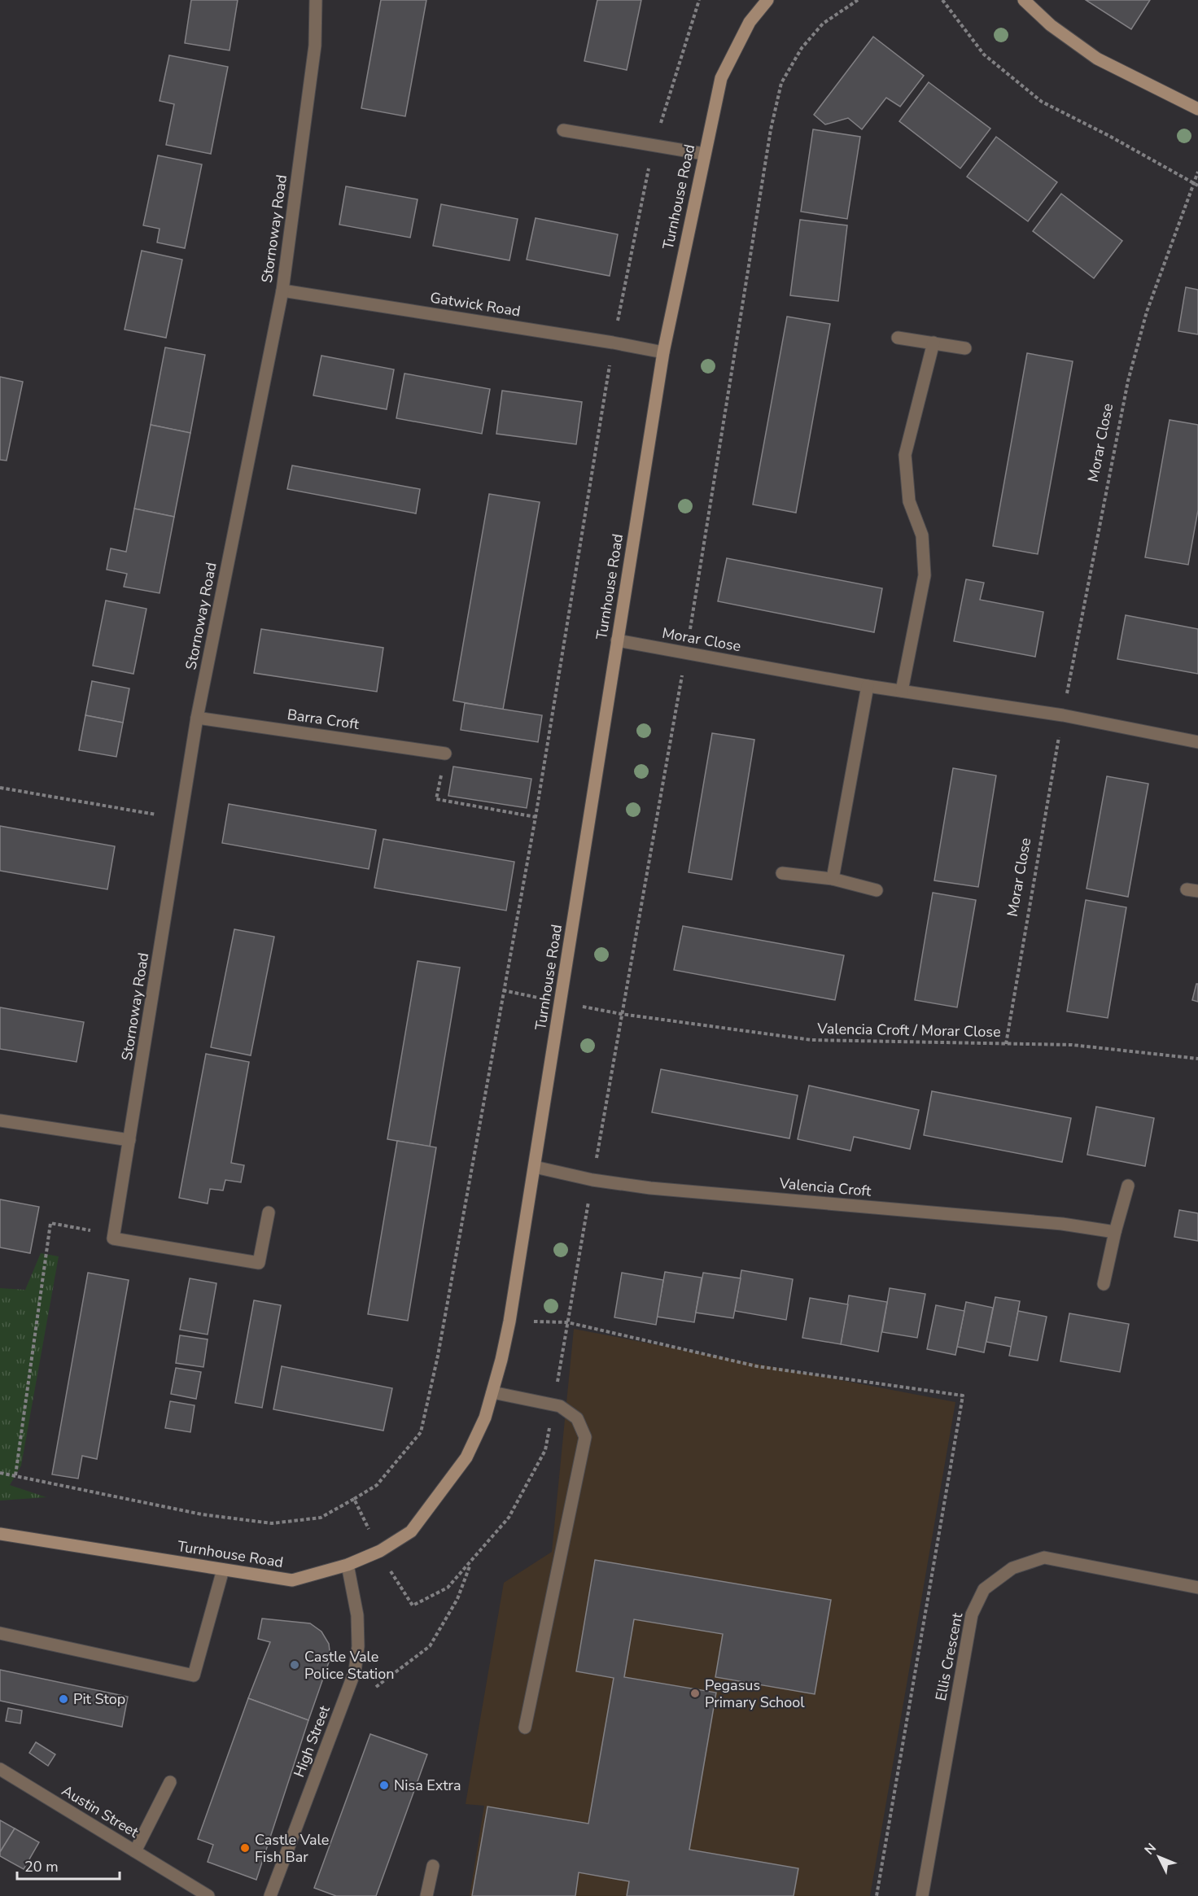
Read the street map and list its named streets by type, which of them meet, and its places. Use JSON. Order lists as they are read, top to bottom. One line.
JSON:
{"streets":{"street":["Turnhouse Road","Stornoway Road","Gatwick Road","Morar Close","Barra Croft","Valencia Croft","Ellis Crescent","High Street","Austin Street"],"path":["Valencia Croft / Morar Close"]},"crossings":[["Turnhouse Road","Gatwick Road"],["Turnhouse Road","Morar Close"],["Turnhouse Road","Valencia Croft / Morar Close"],["Turnhouse Road","Valencia Croft"],["Turnhouse Road","High Street"],["Stornoway Road","Gatwick Road"],["Stornoway Road","Barra Croft"],["Morar Close","Valencia Croft / Morar Close"]],"places":["Castle Vale Police Station","Pegasus Primary School","Pit Stop","Nisa Extra","Castle Vale Fish Bar"],"scale_bar":"20 m","north":"top left"}
